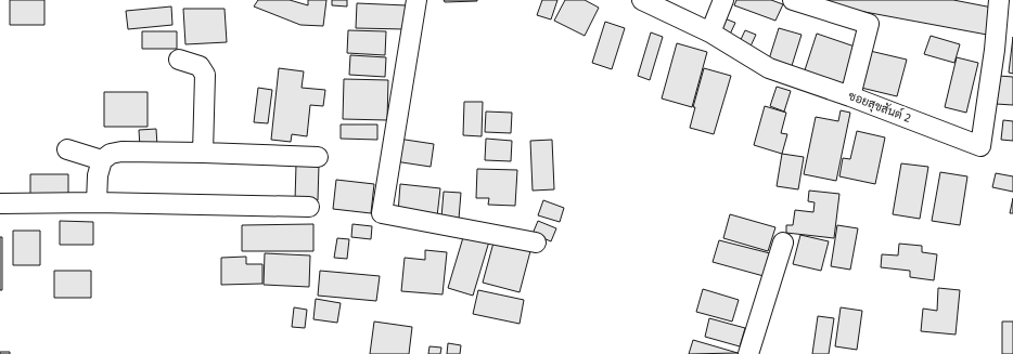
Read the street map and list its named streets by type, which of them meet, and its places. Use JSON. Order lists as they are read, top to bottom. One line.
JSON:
{"streets":{"street":["ซอยสุขสันต์ 2"]}}
